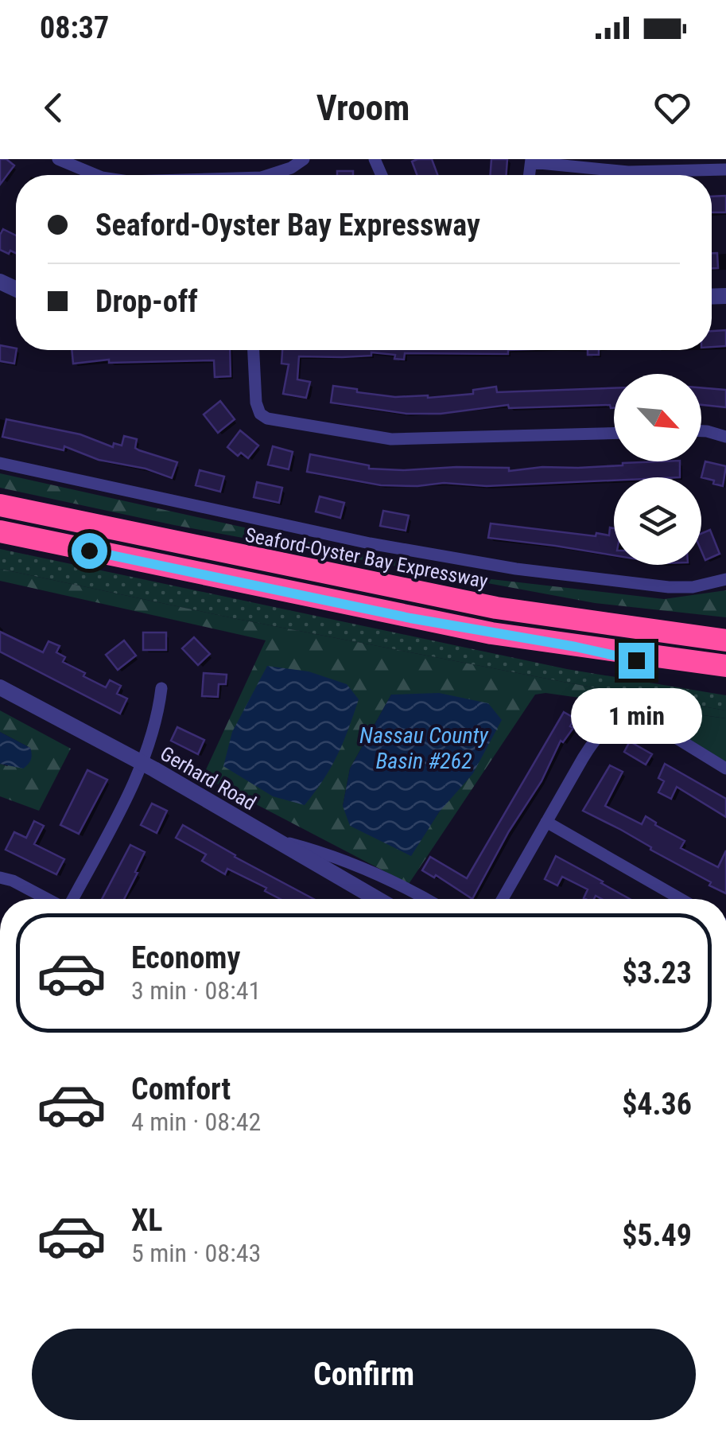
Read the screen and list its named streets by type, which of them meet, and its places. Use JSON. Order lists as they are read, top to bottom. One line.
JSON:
{"streets":{"highway":["Seaford-Oyster Bay Expressway"],"street":["Gerhard Road"]},"water":["Nassau County Basin #262"],"north":"bottom right","page":{"status":"08:37","header":"Vroom","banner":["Seaford-Oyster Bay Expressway","Drop-off"],"bubble":"1 min","list":[{"name":"Economy","note":"3 min · 08:41","value":"$3.23"},{"name":"Comfort","note":"4 min · 08:42","value":"$4.36"},{"name":"XL","note":"5 min · 08:43","value":"$5.49"}],"buttons":"Confirm"}}
